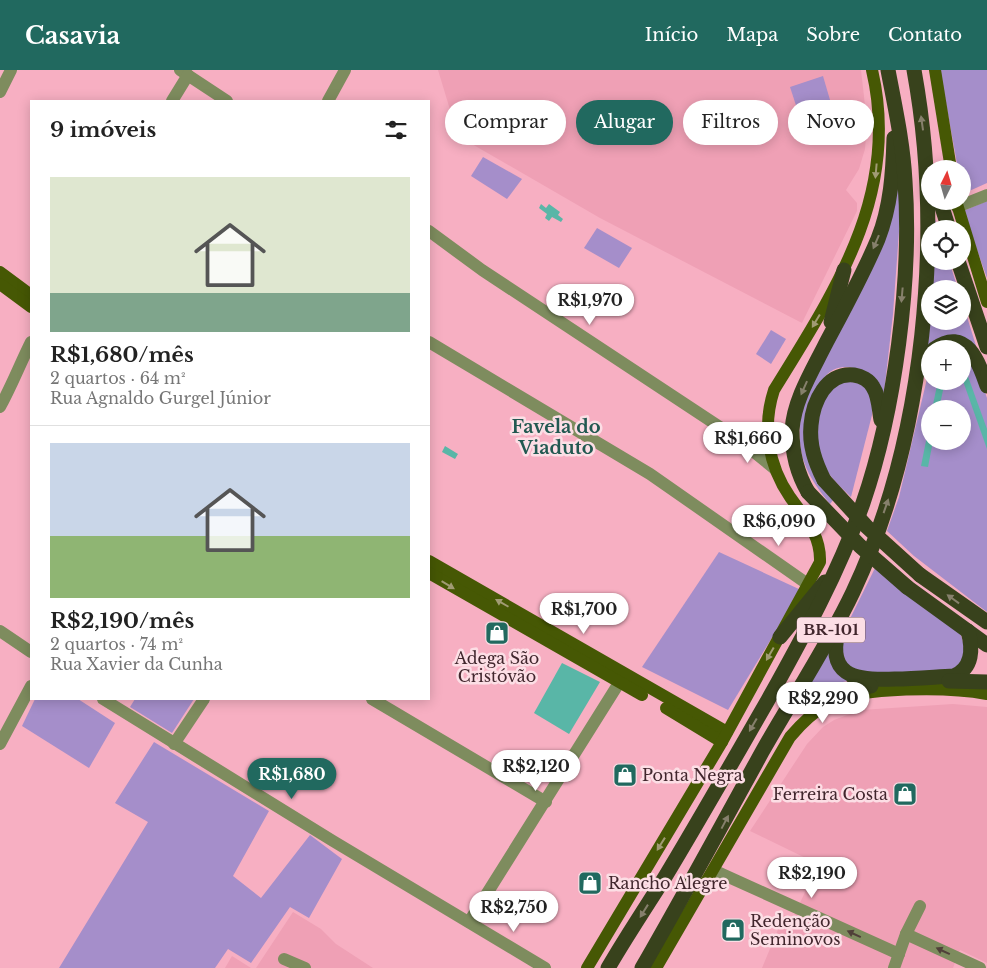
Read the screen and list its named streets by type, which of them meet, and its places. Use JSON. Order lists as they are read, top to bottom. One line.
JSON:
{"streets":{"highway":["BR-101"]},"districts":["Favela do Viaduto"],"places":{"shop":["Adega São Cristóvão","Ponta Negra","Ferreira Costa","Rancho Alegre","Redenção Seminovos"]},"north":"top","page":{"header":"Casavia","nav":["Início","Mapa","Sobre","Contato"],"chip":["Comprar","Alugar","Filtros","Novo"],"heading":"9 imóveis","map_buttons":["+","−"],"list":[{"name":"R$1,680/mês","note":"2 quartos · 64 m² · Rua Agnaldo Gurgel Júnior"},{"name":"R$2,190/mês","note":"2 quartos · 74 m² · Rua Xavier da Cunha"}],"price":["R$1,970","R$1,660","R$6,090","R$1,700","R$2,290","R$2,120","R$1,680","R$2,190","R$2,750"]}}
